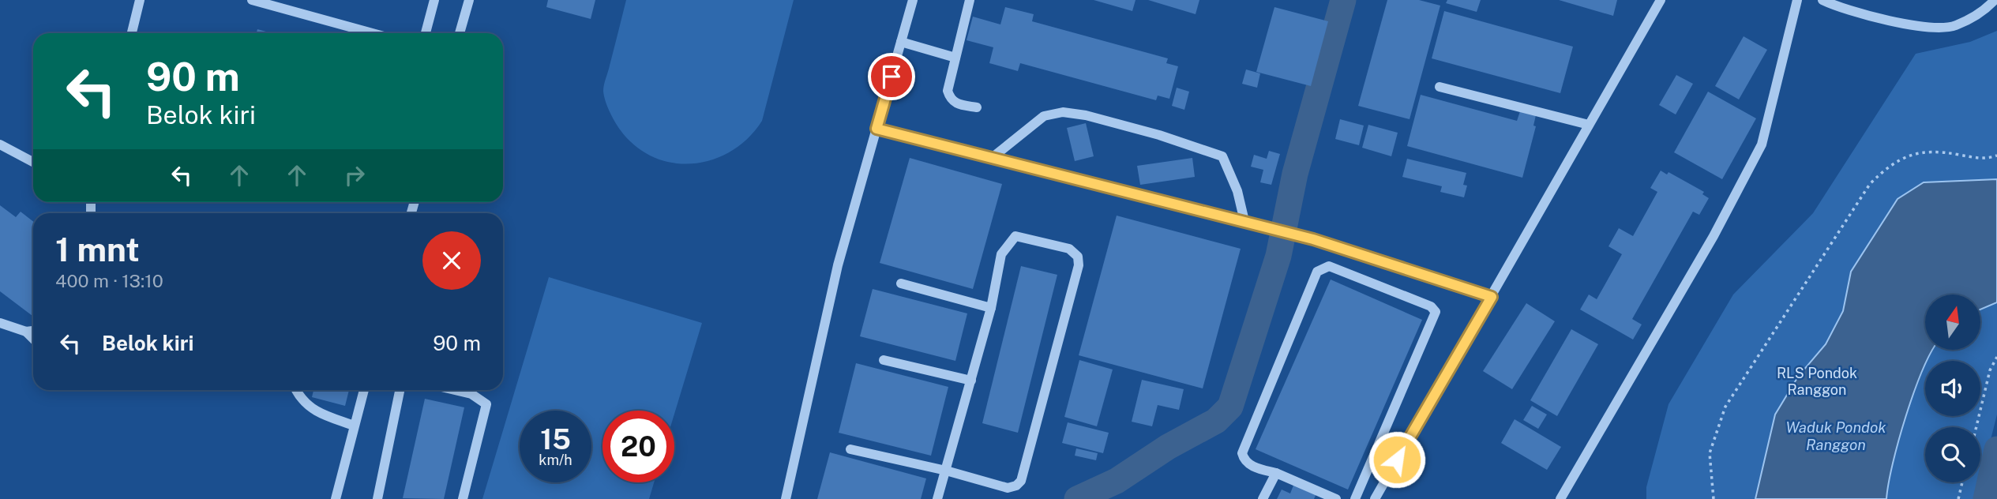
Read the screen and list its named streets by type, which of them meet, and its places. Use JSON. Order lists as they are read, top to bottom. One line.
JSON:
{"water":["Waduk Pondok Ranggon"],"parks":["RLS Pondok Ranggon"],"north":"top","page":{"turn":["90 m","Belok kiri"],"heading":["1 mnt","400 m · 13:10"],"list":[{"name":"Belok kiri","value":"90 m"}],"speed":"15 km/h","limit":"20"}}
